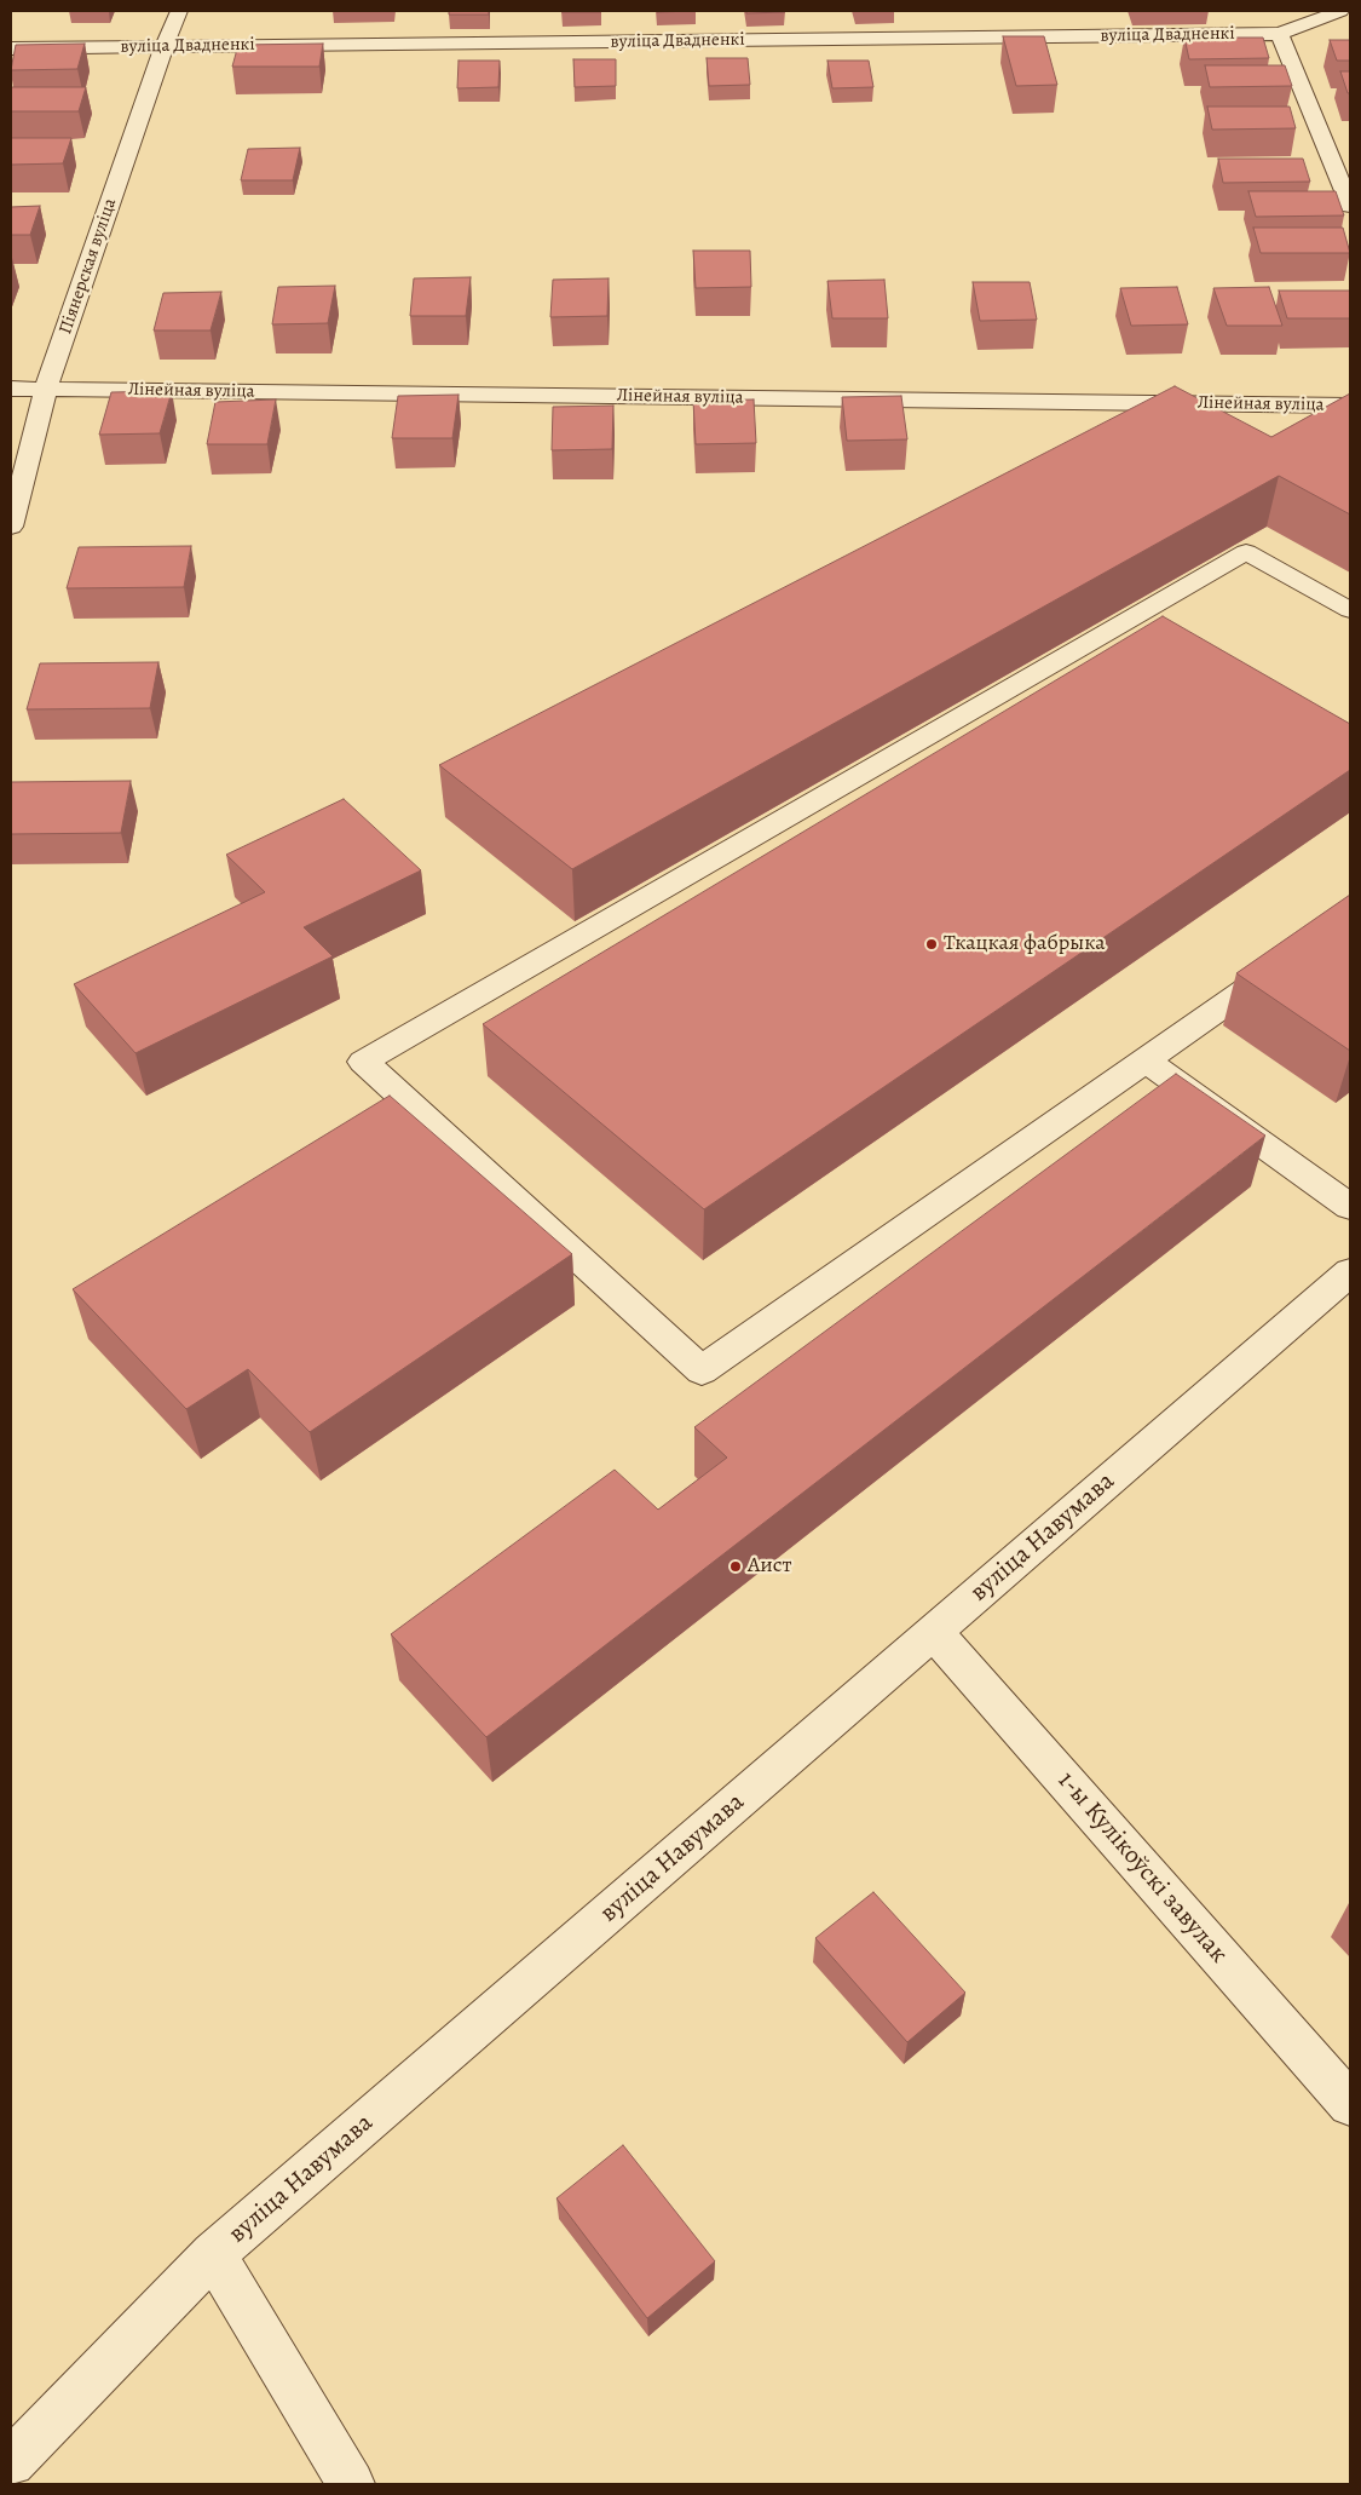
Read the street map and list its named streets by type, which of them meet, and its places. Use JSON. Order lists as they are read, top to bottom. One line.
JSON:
{"streets":{"street":["вуліца Двадненкі","Піянерская вуліца","Лінейная вуліца","вуліца Навумава","1-ы Кулікоўскі завулак"]},"crossings":[["вуліца Двадненкі","Піянерская вуліца"],["Піянерская вуліца","Лінейная вуліца"],["вуліца Навумава","1-ы Кулікоўскі завулак"]],"places":["Ткацкая фабрыка","Аист"]}
